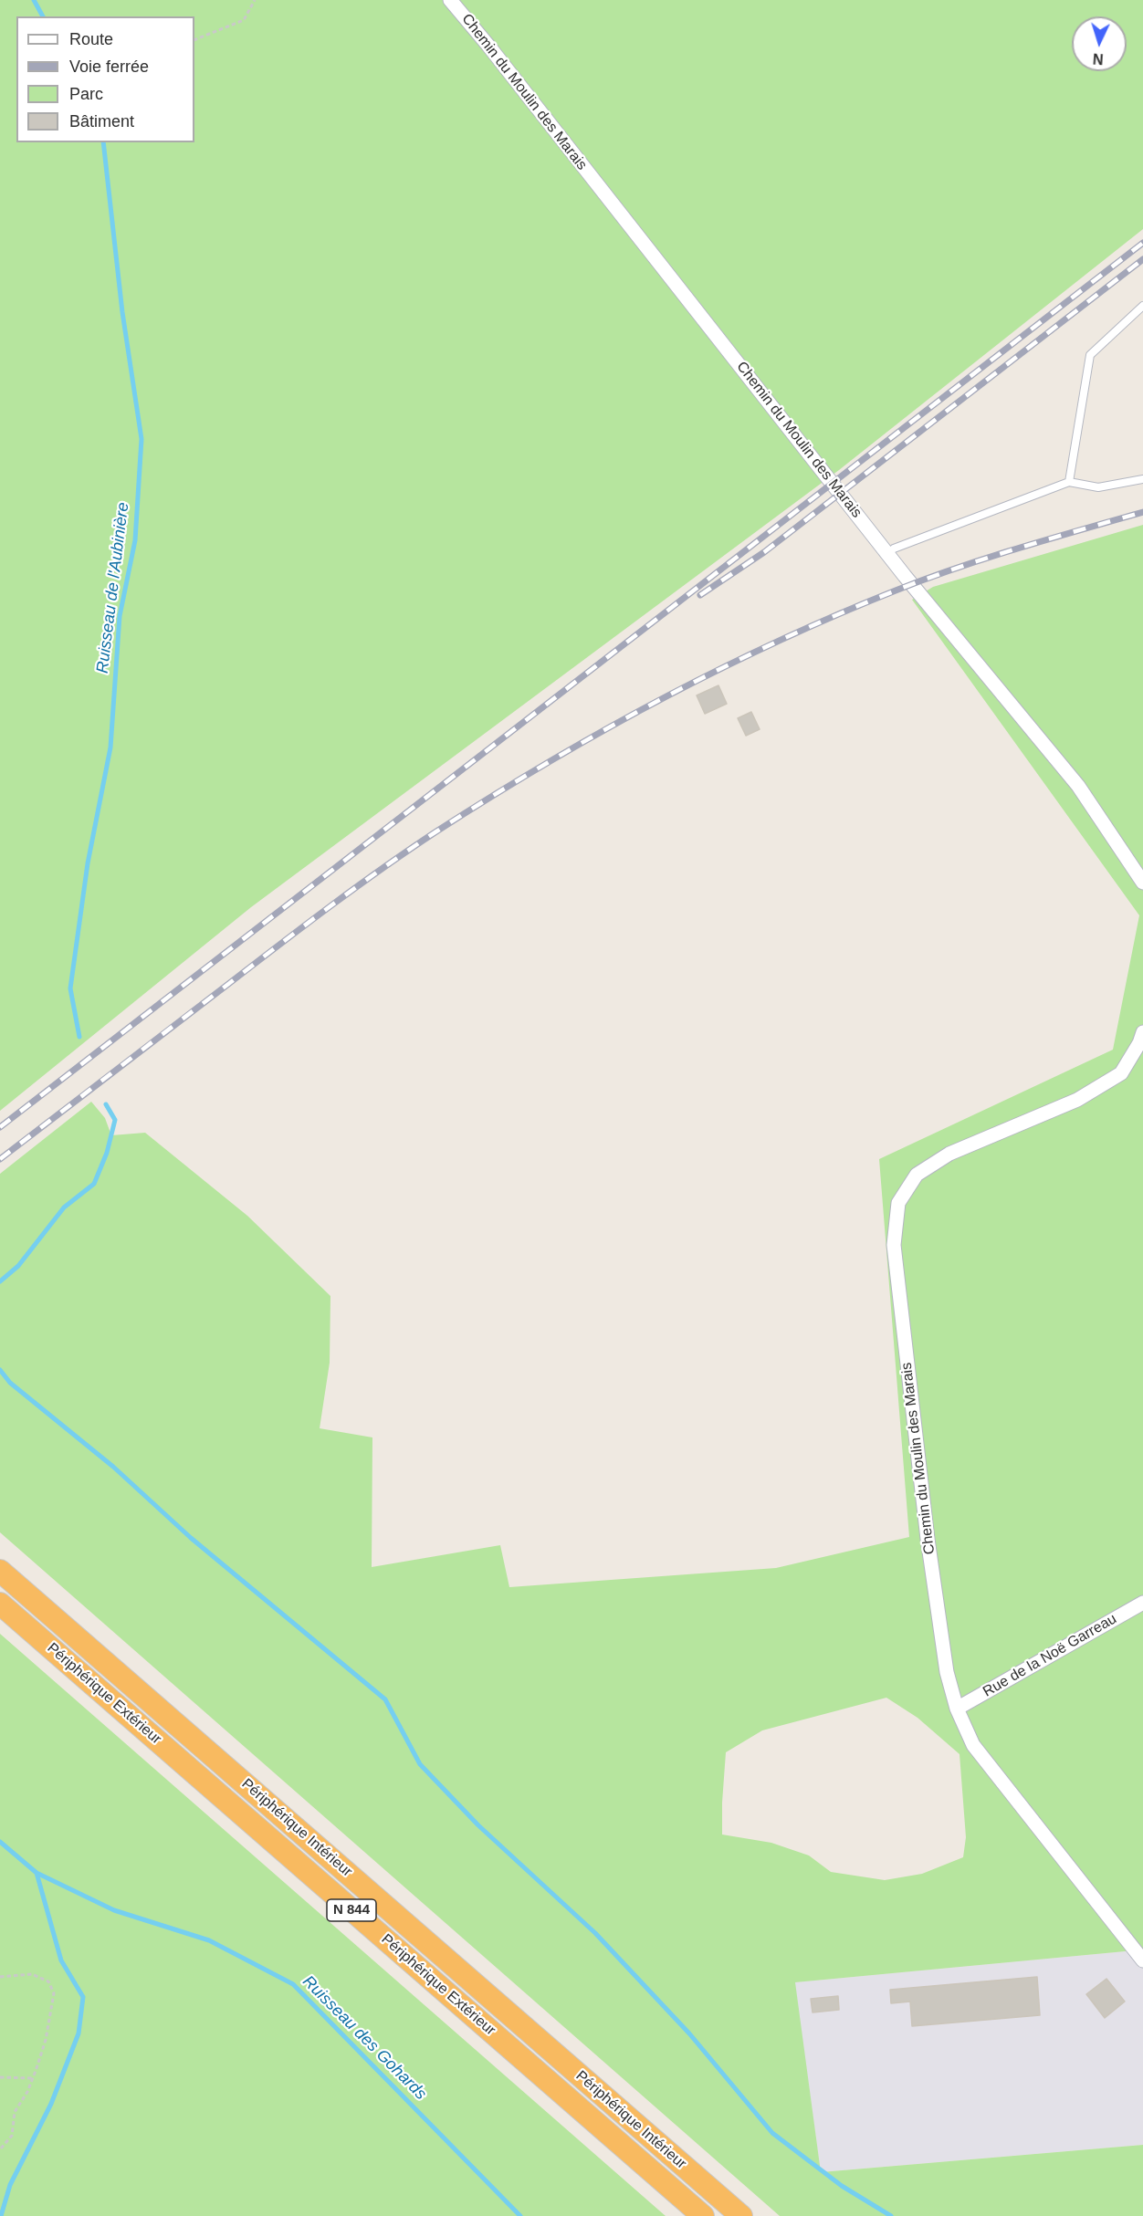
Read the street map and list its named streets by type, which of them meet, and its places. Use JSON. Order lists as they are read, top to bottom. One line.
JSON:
{"streets":{"highway":["Périphérique Extérieur","Périphérique Intérieur","N 844"],"street":["Chemin du Moulin des Marais","Rue de la Noë Garreau"]},"crossings":[["Chemin du Moulin des Marais","Rue de la Noë Garreau"]],"water":["Ruisseau de l'Aubinière","Ruisseau des Gohards"],"legend":["Route","Voie ferrée","Parc","Bâtiment"],"north":"bottom"}
